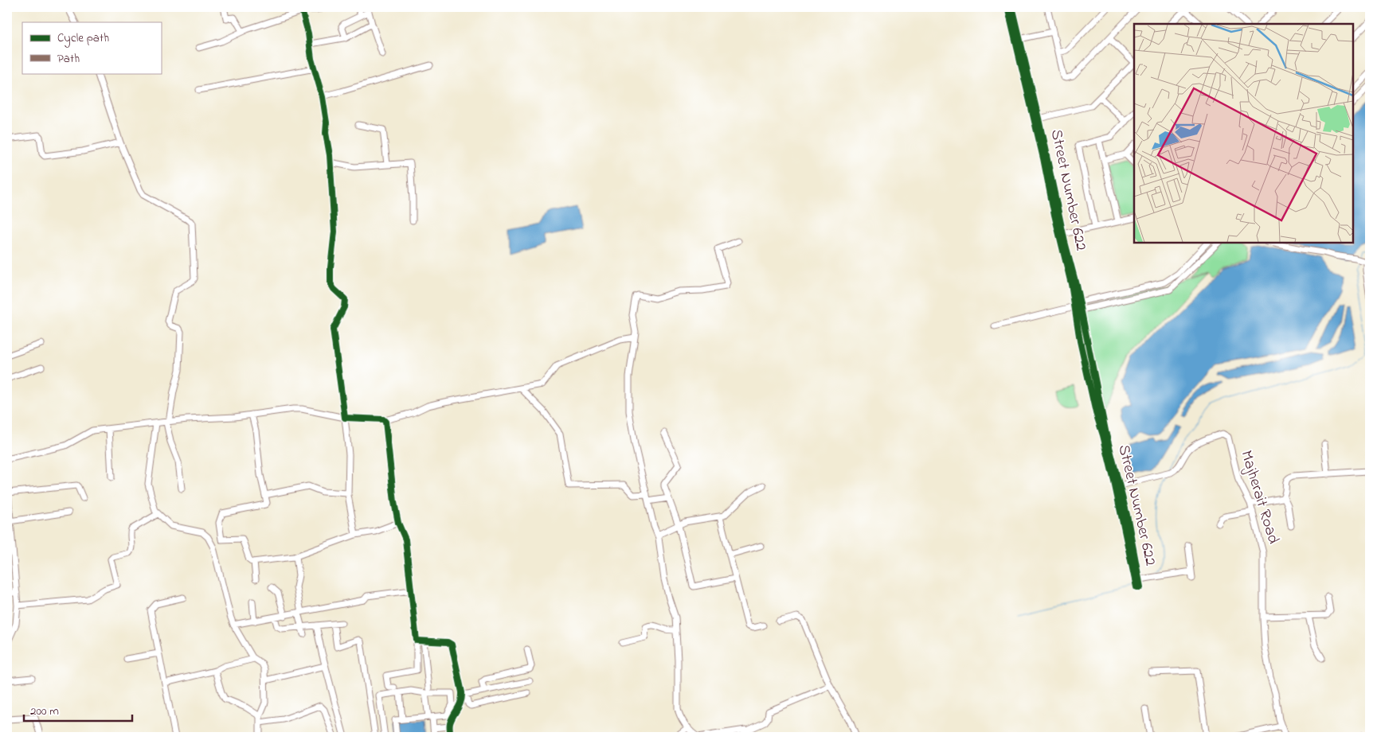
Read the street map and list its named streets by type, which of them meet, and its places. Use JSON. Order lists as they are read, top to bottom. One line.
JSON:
{"streets":{"street":["Street Number 622","Majherait Road"]},"crossings":[["Street Number 622","Majherait Road"]],"legend":["Cycle path","Path"],"scale_bar":"200 m"}
